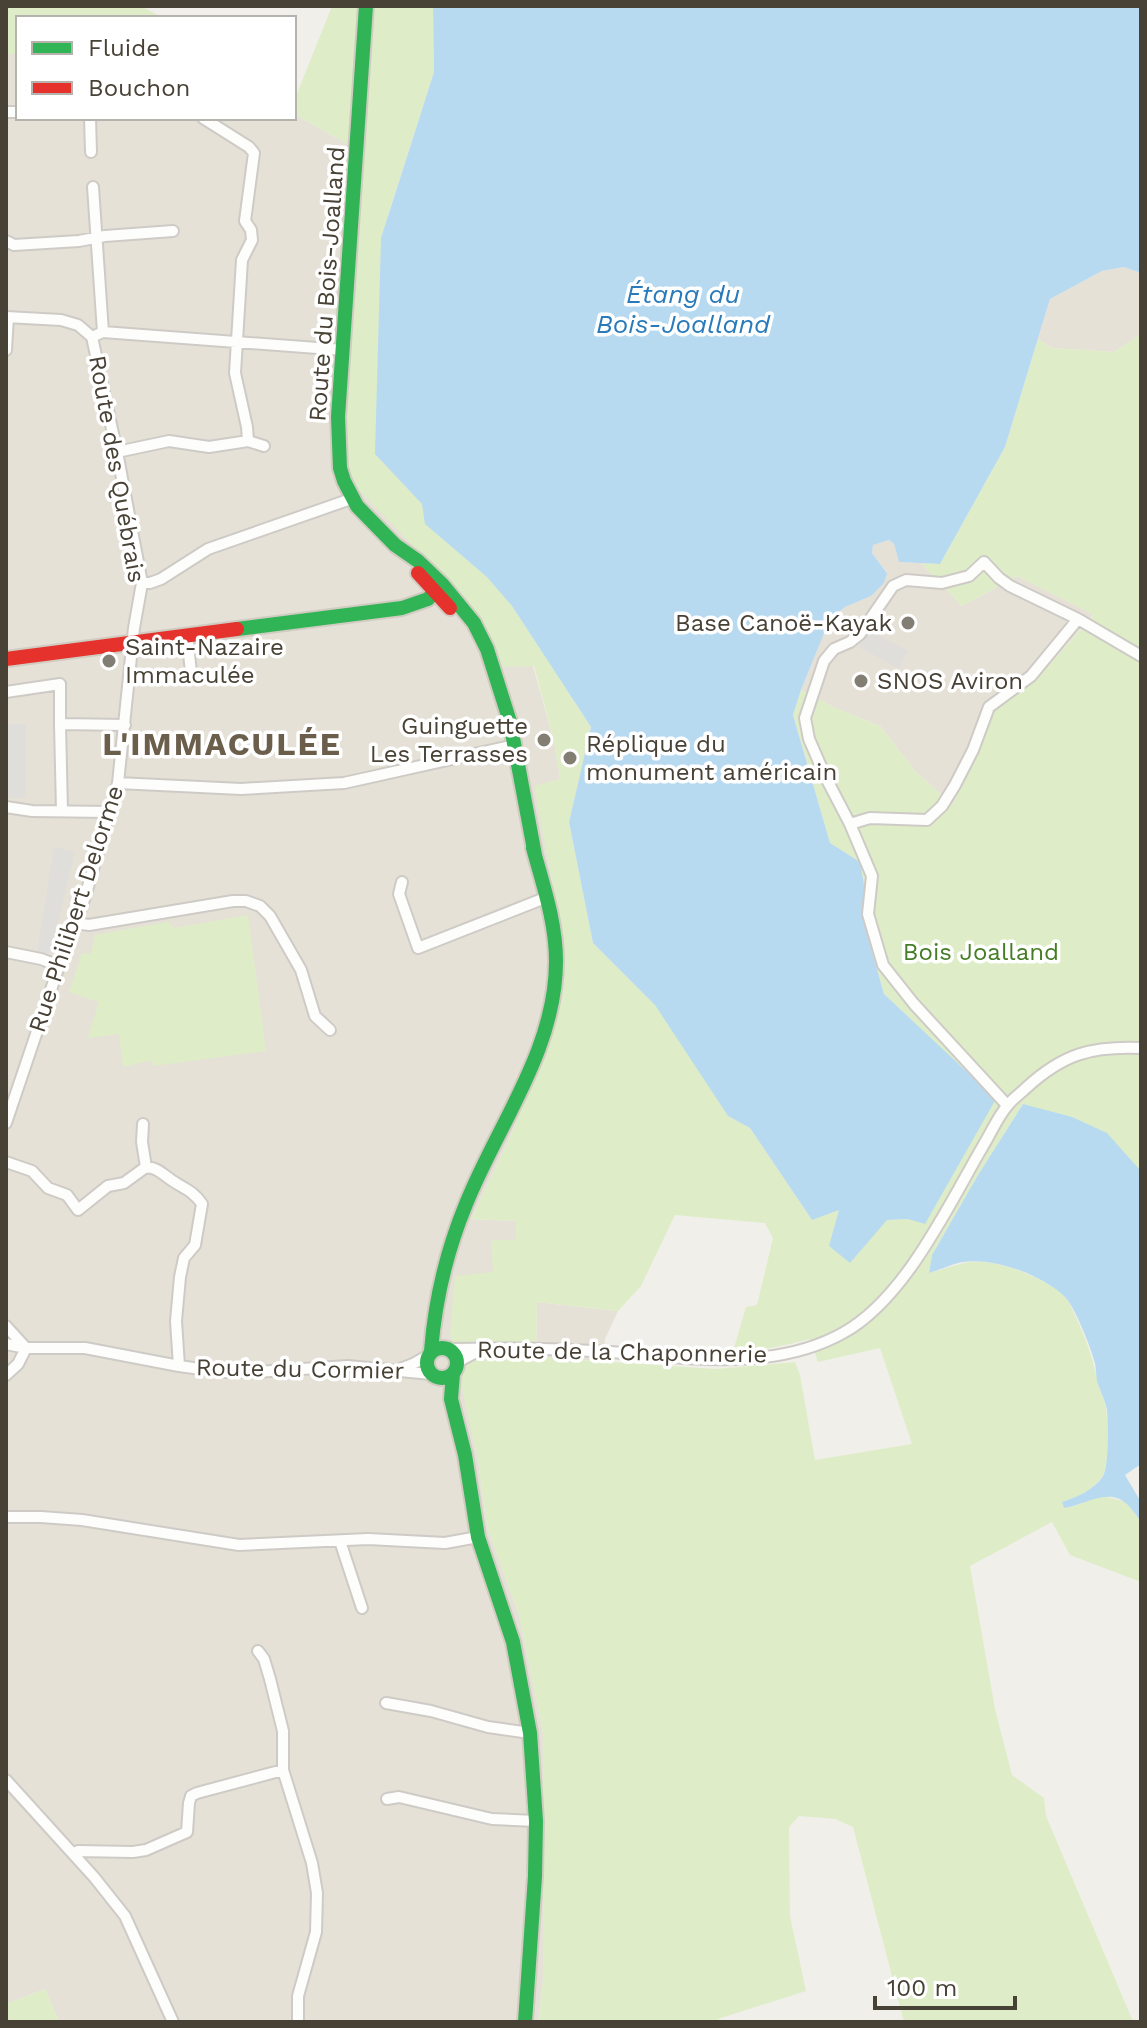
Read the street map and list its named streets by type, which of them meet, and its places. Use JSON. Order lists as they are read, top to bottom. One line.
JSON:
{"streets":{"street":["Route du Bois-Joalland","Route des Québrais","Rue Philibert Delorme","Route de la Chaponnerie","Route du Cormier"]},"crossings":[["Route du Bois-Joalland","Route de la Chaponnerie"],["Route du Bois-Joalland","Route du Cormier"],["Route des Québrais","Rue Philibert Delorme"],["Route de la Chaponnerie","Route du Cormier"]],"districts":["L'IMMACULÉE"],"water":["Étang du Bois-Joalland"],"parks":["Bois Joalland"],"places":["Base Canoë-Kayak","Saint-Nazaire Immaculée","SNOS Aviron","Guinguette Les Terrasses","Réplique du monument américain"],"legend":["Fluide","Bouchon"],"scale_bar":"100 m"}
